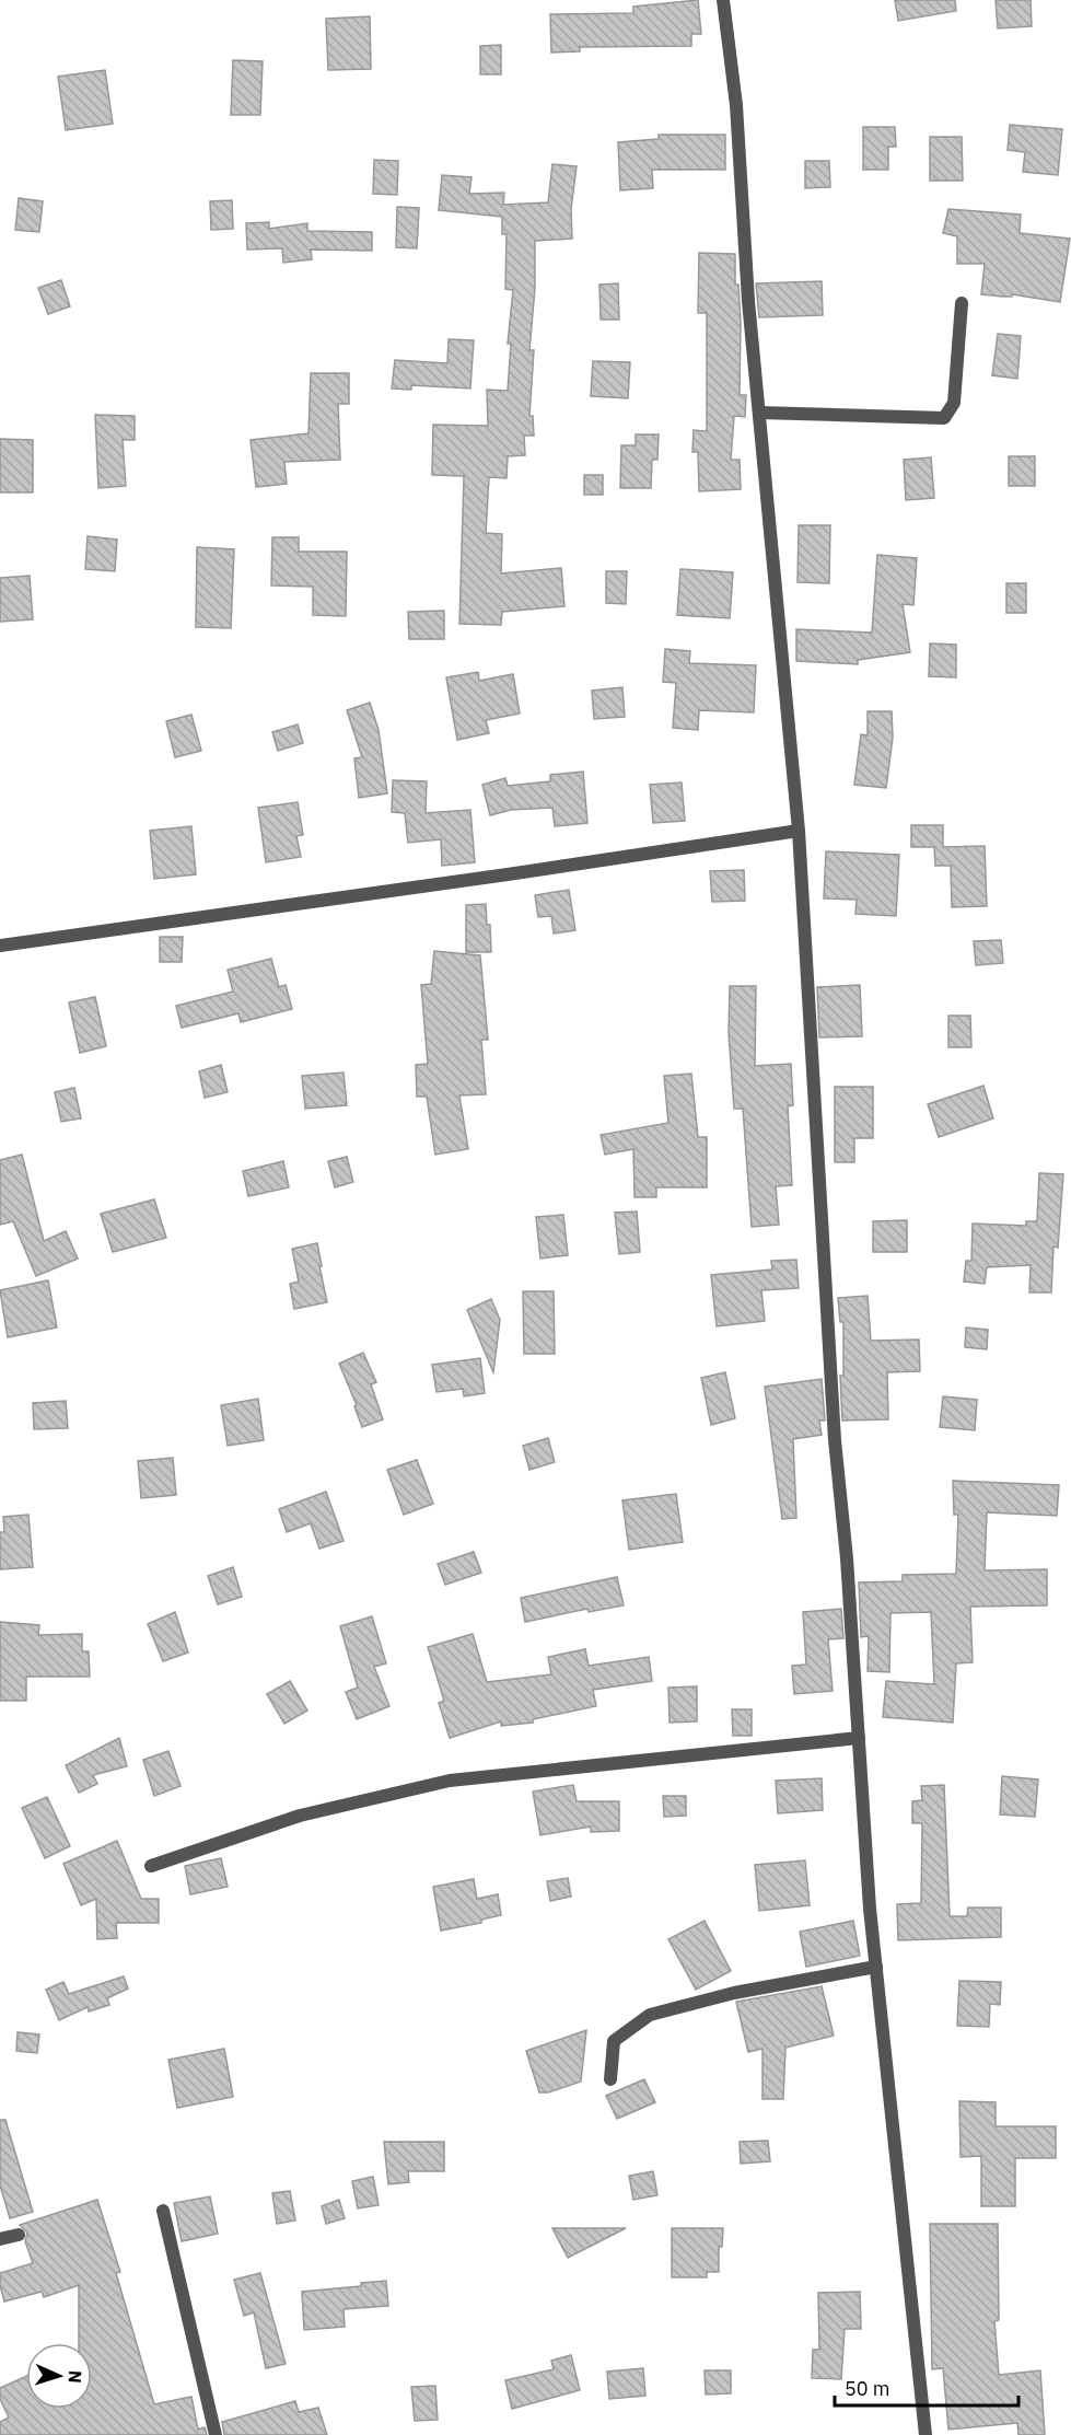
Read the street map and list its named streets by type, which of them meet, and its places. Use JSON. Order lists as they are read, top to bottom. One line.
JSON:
{"scale_bar":"50 m","north":"right"}
